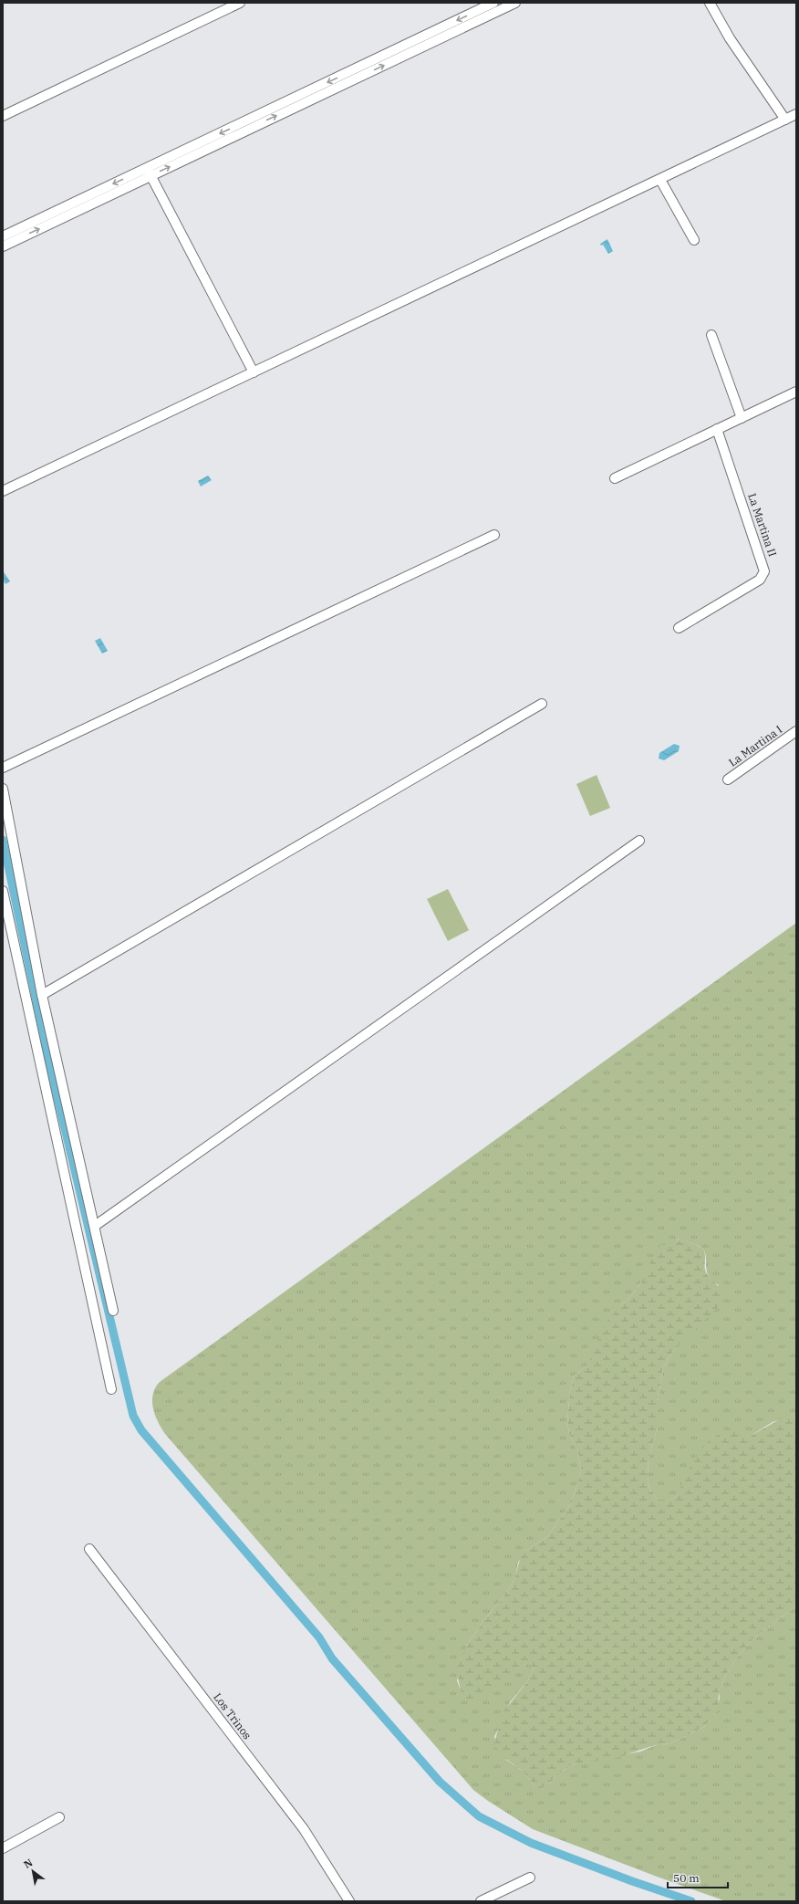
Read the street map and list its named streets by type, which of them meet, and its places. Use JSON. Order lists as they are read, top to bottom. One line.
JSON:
{"streets":{"street":["La Martina II","La Martina I","Los Trinos"]},"scale_bar":"50 m","north":"top left"}
